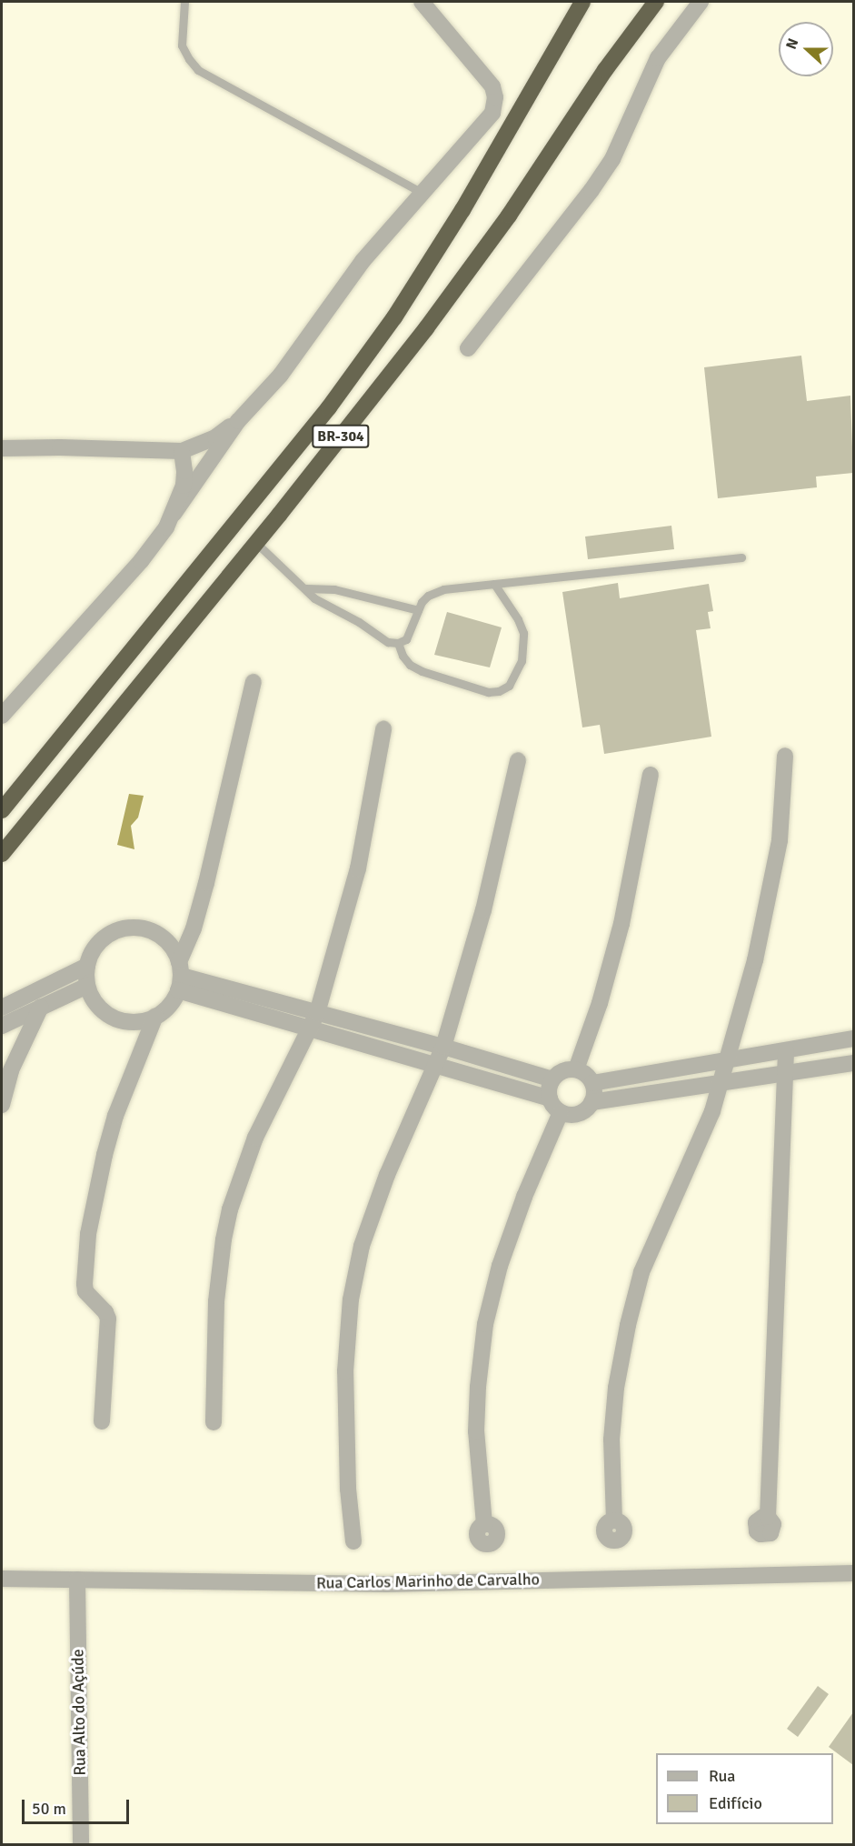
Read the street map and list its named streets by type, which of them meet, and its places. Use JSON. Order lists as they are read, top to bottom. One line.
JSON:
{"streets":{"highway":["BR-304"],"street":["Rua Carlos Marinho de Carvalho","Rua Alto do Açúde"]},"crossings":[["Rua Carlos Marinho de Carvalho","Rua Alto do Açúde"]],"legend":["Rua","Edifício"],"scale_bar":"50 m","north":"left"}
